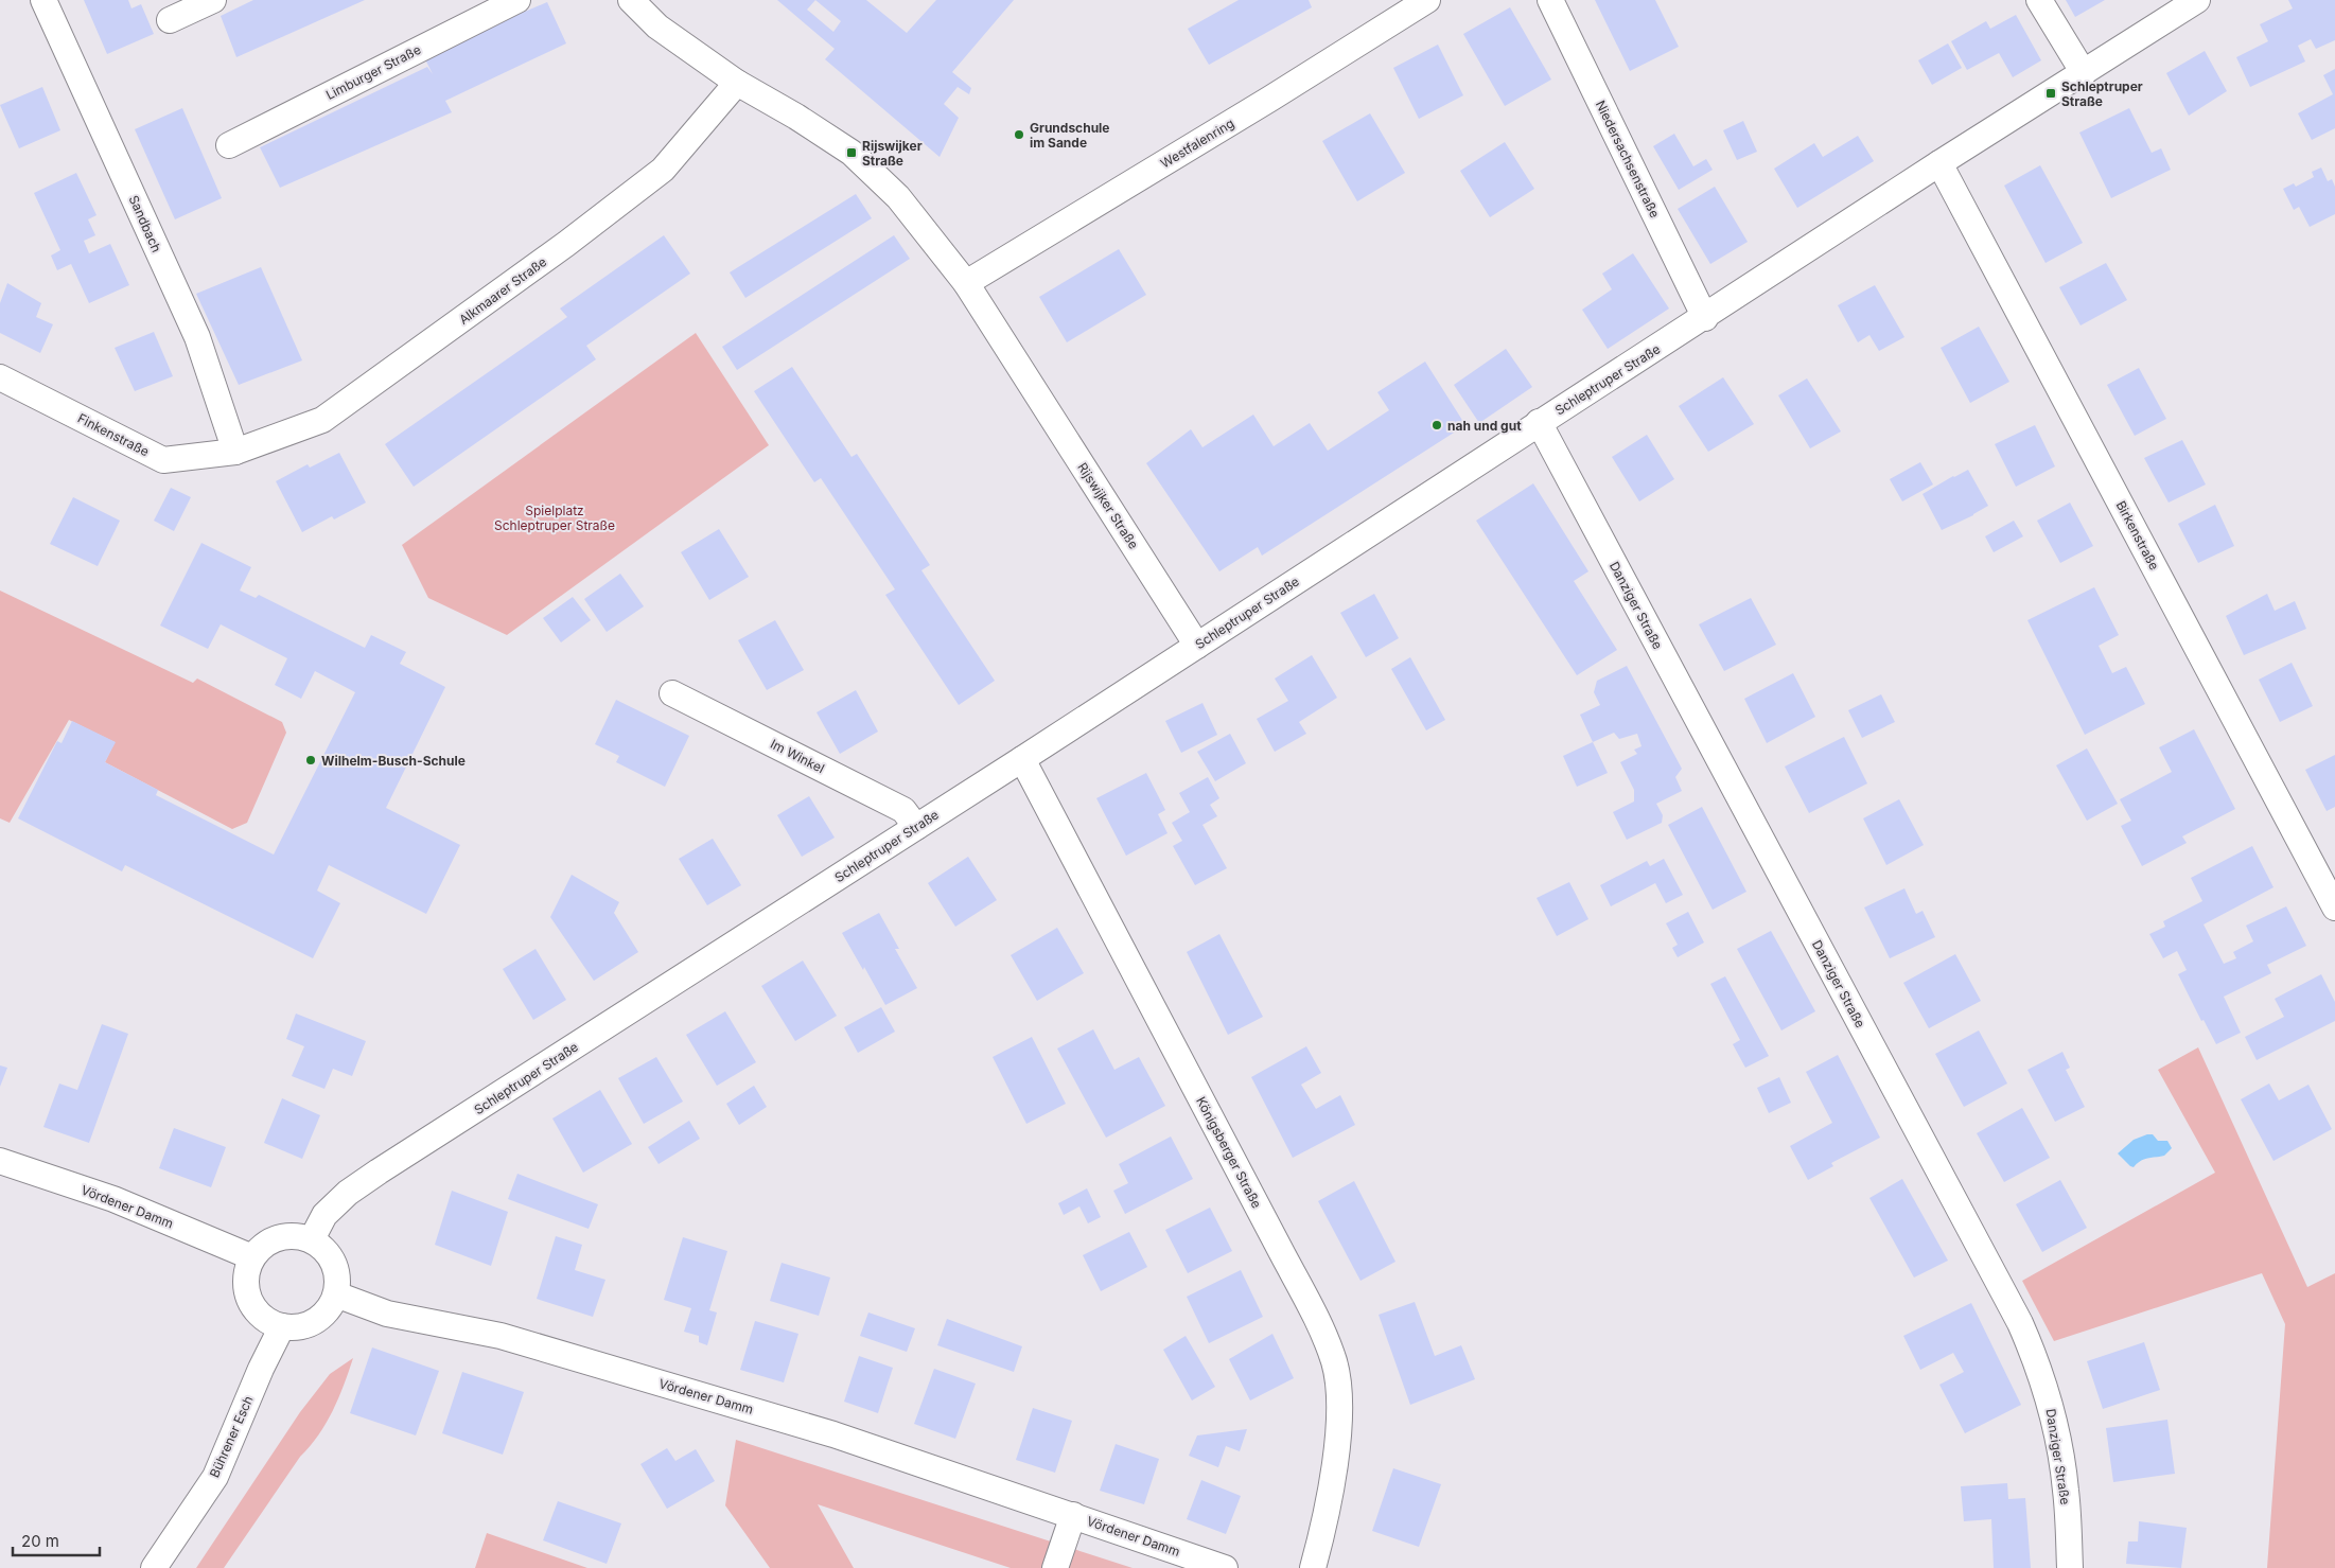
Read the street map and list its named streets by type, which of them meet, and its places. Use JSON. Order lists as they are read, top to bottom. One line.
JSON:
{"streets":{"street":["Limburger Straße","Westfalenring","Niedersachsenstraße","Sandbach","Alkmaarer Straße","Schleptruper Straße","Finkenstraße","Rijswijker Straße","Birkenstraße","Danziger Straße","Im Winkel","Königsberger Straße","Vördener Damm","Bührener Esch"]},"crossings":[["Westfalenring","Rijswijker Straße"],["Niedersachsenstraße","Schleptruper Straße"],["Sandbach","Alkmaarer Straße"],["Sandbach","Finkenstraße"],["Alkmaarer Straße","Finkenstraße"],["Alkmaarer Straße","Rijswijker Straße"],["Schleptruper Straße","Rijswijker Straße"],["Schleptruper Straße","Birkenstraße"],["Schleptruper Straße","Danziger Straße"],["Schleptruper Straße","Im Winkel"],["Schleptruper Straße","Königsberger Straße"],["Schleptruper Straße","Vördener Damm"],["Schleptruper Straße","Bührener Esch"],["Vördener Damm","Bührener Esch"]],"parks":["Spielplatz Schleptruper Straße"],"places":{"transit":["Schleptruper Straße","Rijswijker Straße"],"other":["Grundschule im Sande","nah und gut","Wilhelm-Busch-Schule"]},"scale_bar":"20 m"}
